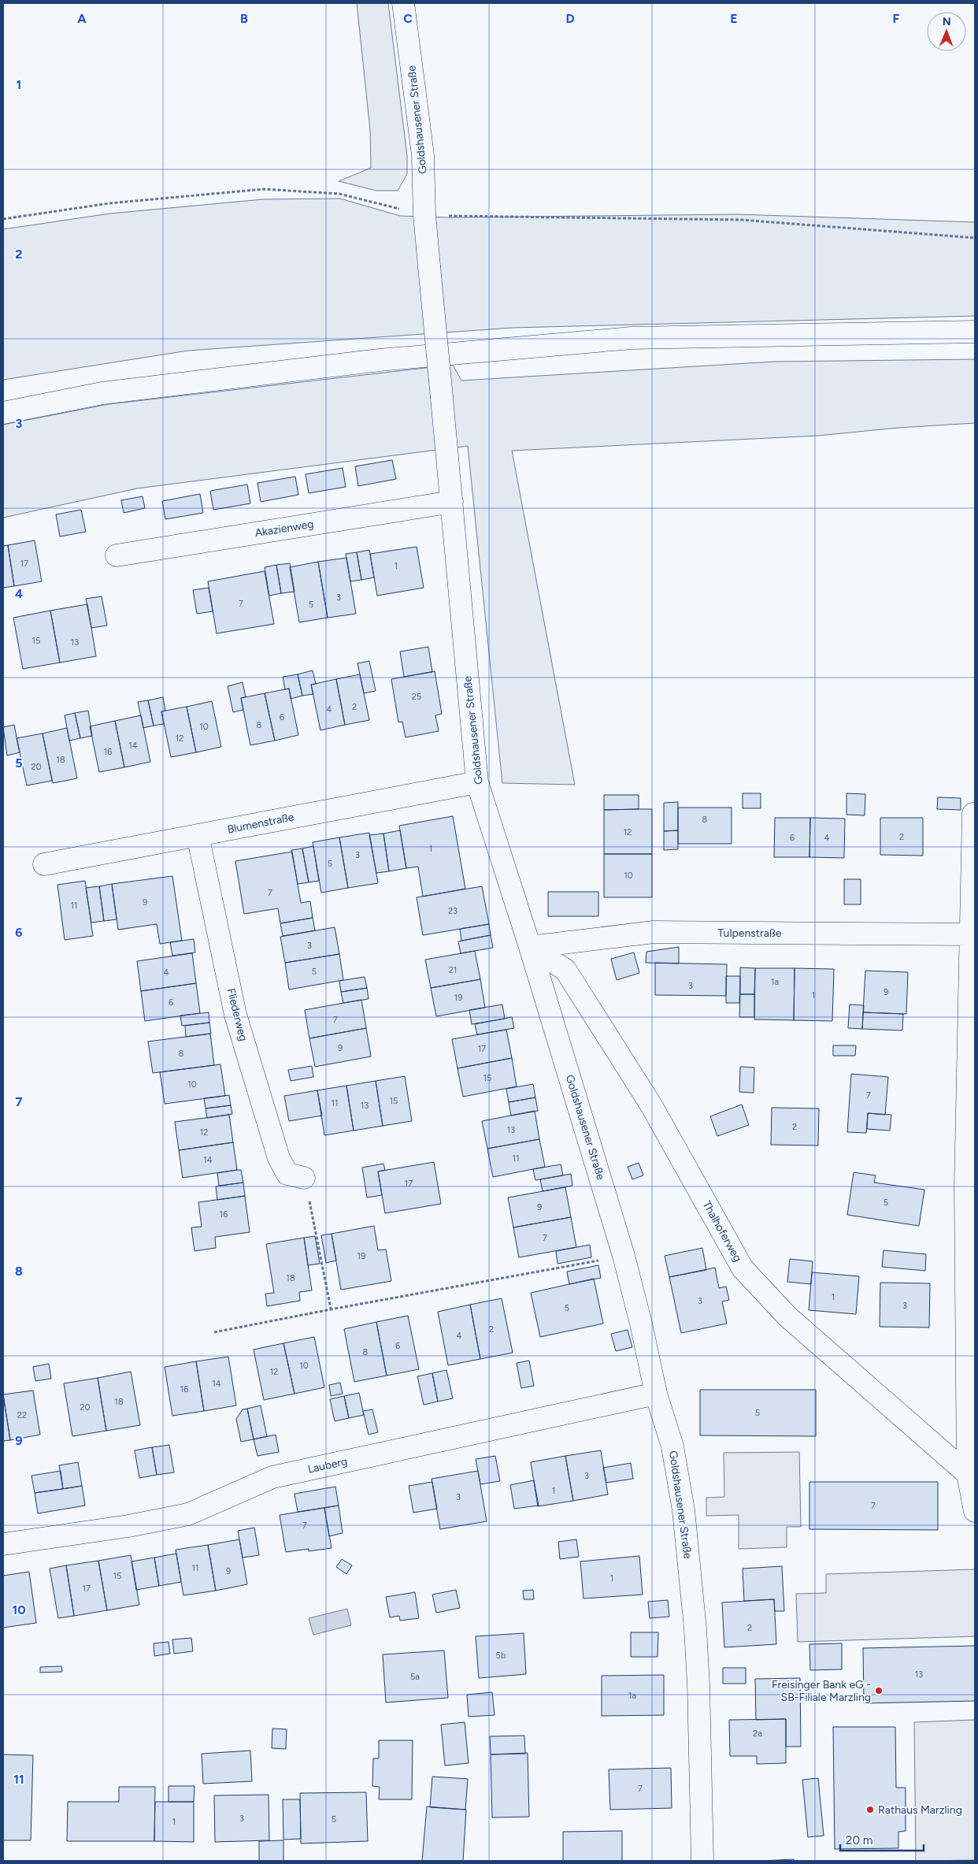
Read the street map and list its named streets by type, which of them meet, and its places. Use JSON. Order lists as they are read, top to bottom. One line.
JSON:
{"streets":{"street":["Goldshausener Straße","Akazienweg","Blumenstraße","Tulpenstraße","Fliederweg","Thalhoferweg","Lauberg"]},"crossings":[["Goldshausener Straße","Akazienweg"],["Goldshausener Straße","Blumenstraße"],["Goldshausener Straße","Tulpenstraße"],["Goldshausener Straße","Thalhoferweg"],["Goldshausener Straße","Lauberg"],["Blumenstraße","Fliederweg"],["Tulpenstraße","Thalhoferweg"]],"places":["Freisinger Bank eG - SB-Filiale Marzling","Rathaus Marzling"],"house_numbers":["17","1","3","7","5","15","13","25","2","4","6","8","10","12","14","16","18","20","8","12","2","6","4","1","3","5","10","7","9","11","23","3","21","5","4","1a","3","9","1","19","6","7","9","17","8","15","10","7","15","11","13","2","13","12","11","14","17","5","9","16","7","19","18","1","3","3","5","2","4","6","8","10","12","14","16","18","20","5","22","3","1","3","7","7","11","9","15","1","17","2","5b","13","5a","1a","2a","7","3","5","1"],"scale_bar":"20 m","north":"top","grid":{"columns":["A","B","C","D","E","F"],"rows":["1","2","3","4","5","6","7","8","9","10","11"]}}
